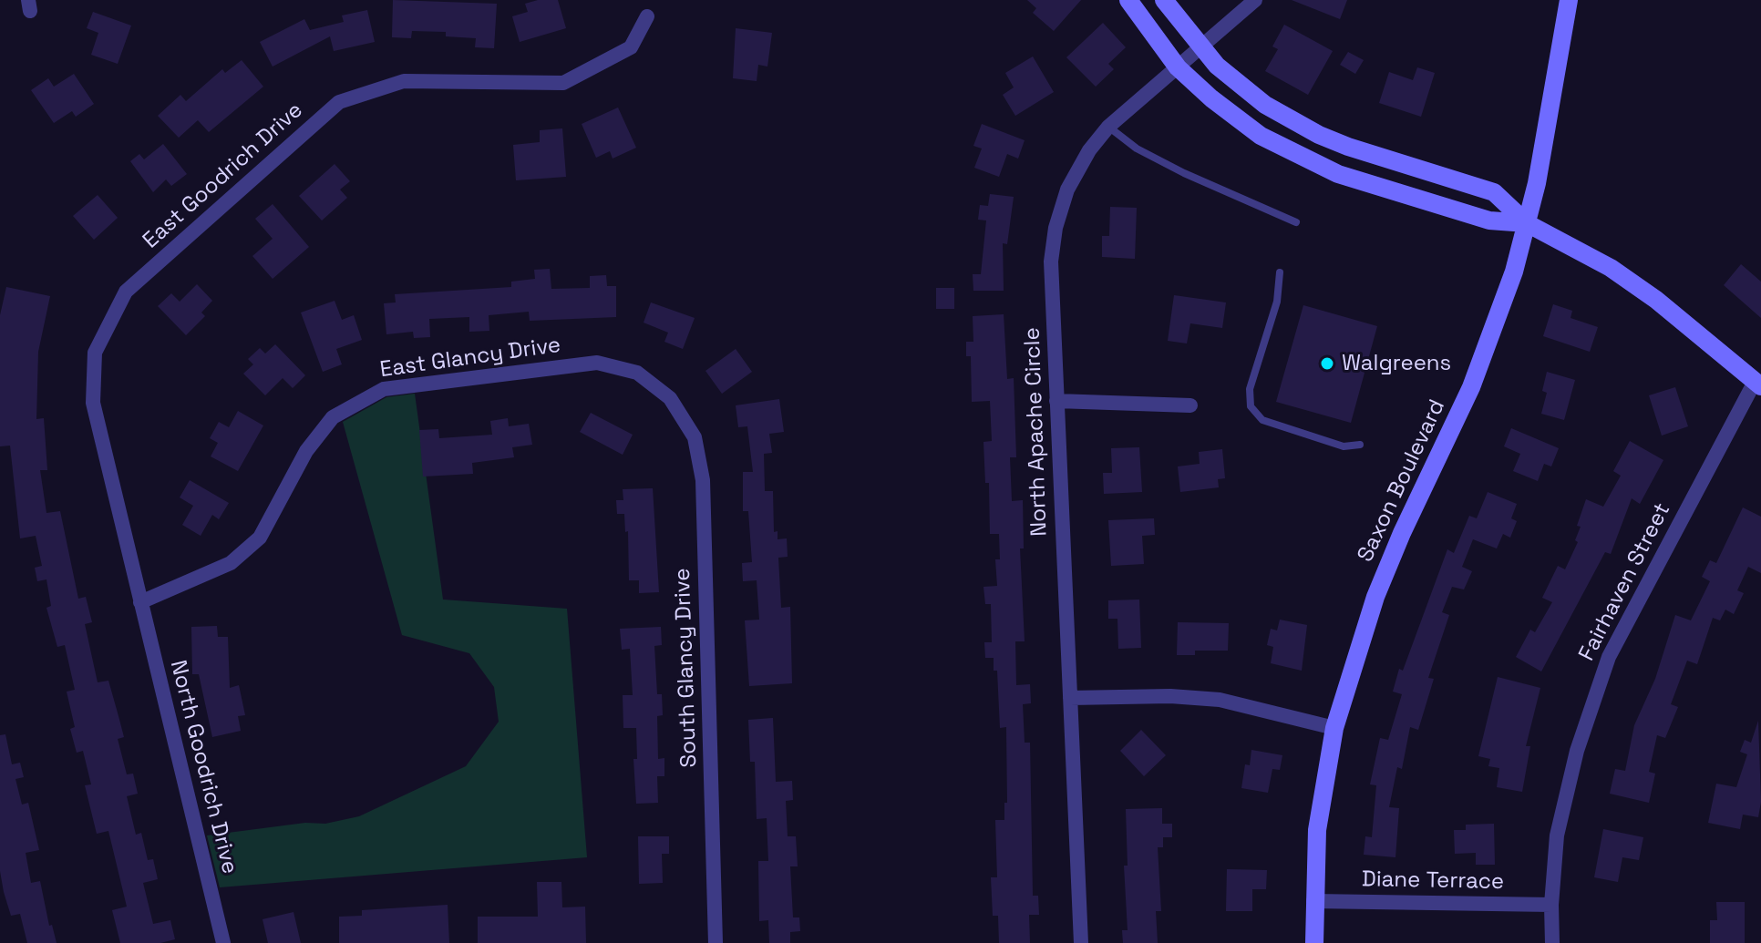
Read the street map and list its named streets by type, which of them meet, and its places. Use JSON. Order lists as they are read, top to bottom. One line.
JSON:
{"streets":{"street":["East Goodrich Drive","East Glancy Drive","North Apache Circle","Saxon Boulevard","Fairhaven Street","South Glancy Drive","North Goodrich Drive","Diane Terrace"]},"crossings":[["East Goodrich Drive","East Glancy Drive"],["East Goodrich Drive","North Goodrich Drive"],["East Glancy Drive","South Glancy Drive"],["East Glancy Drive","North Goodrich Drive"],["Saxon Boulevard","Diane Terrace"],["Fairhaven Street","Diane Terrace"]],"places":["Walgreens"]}
